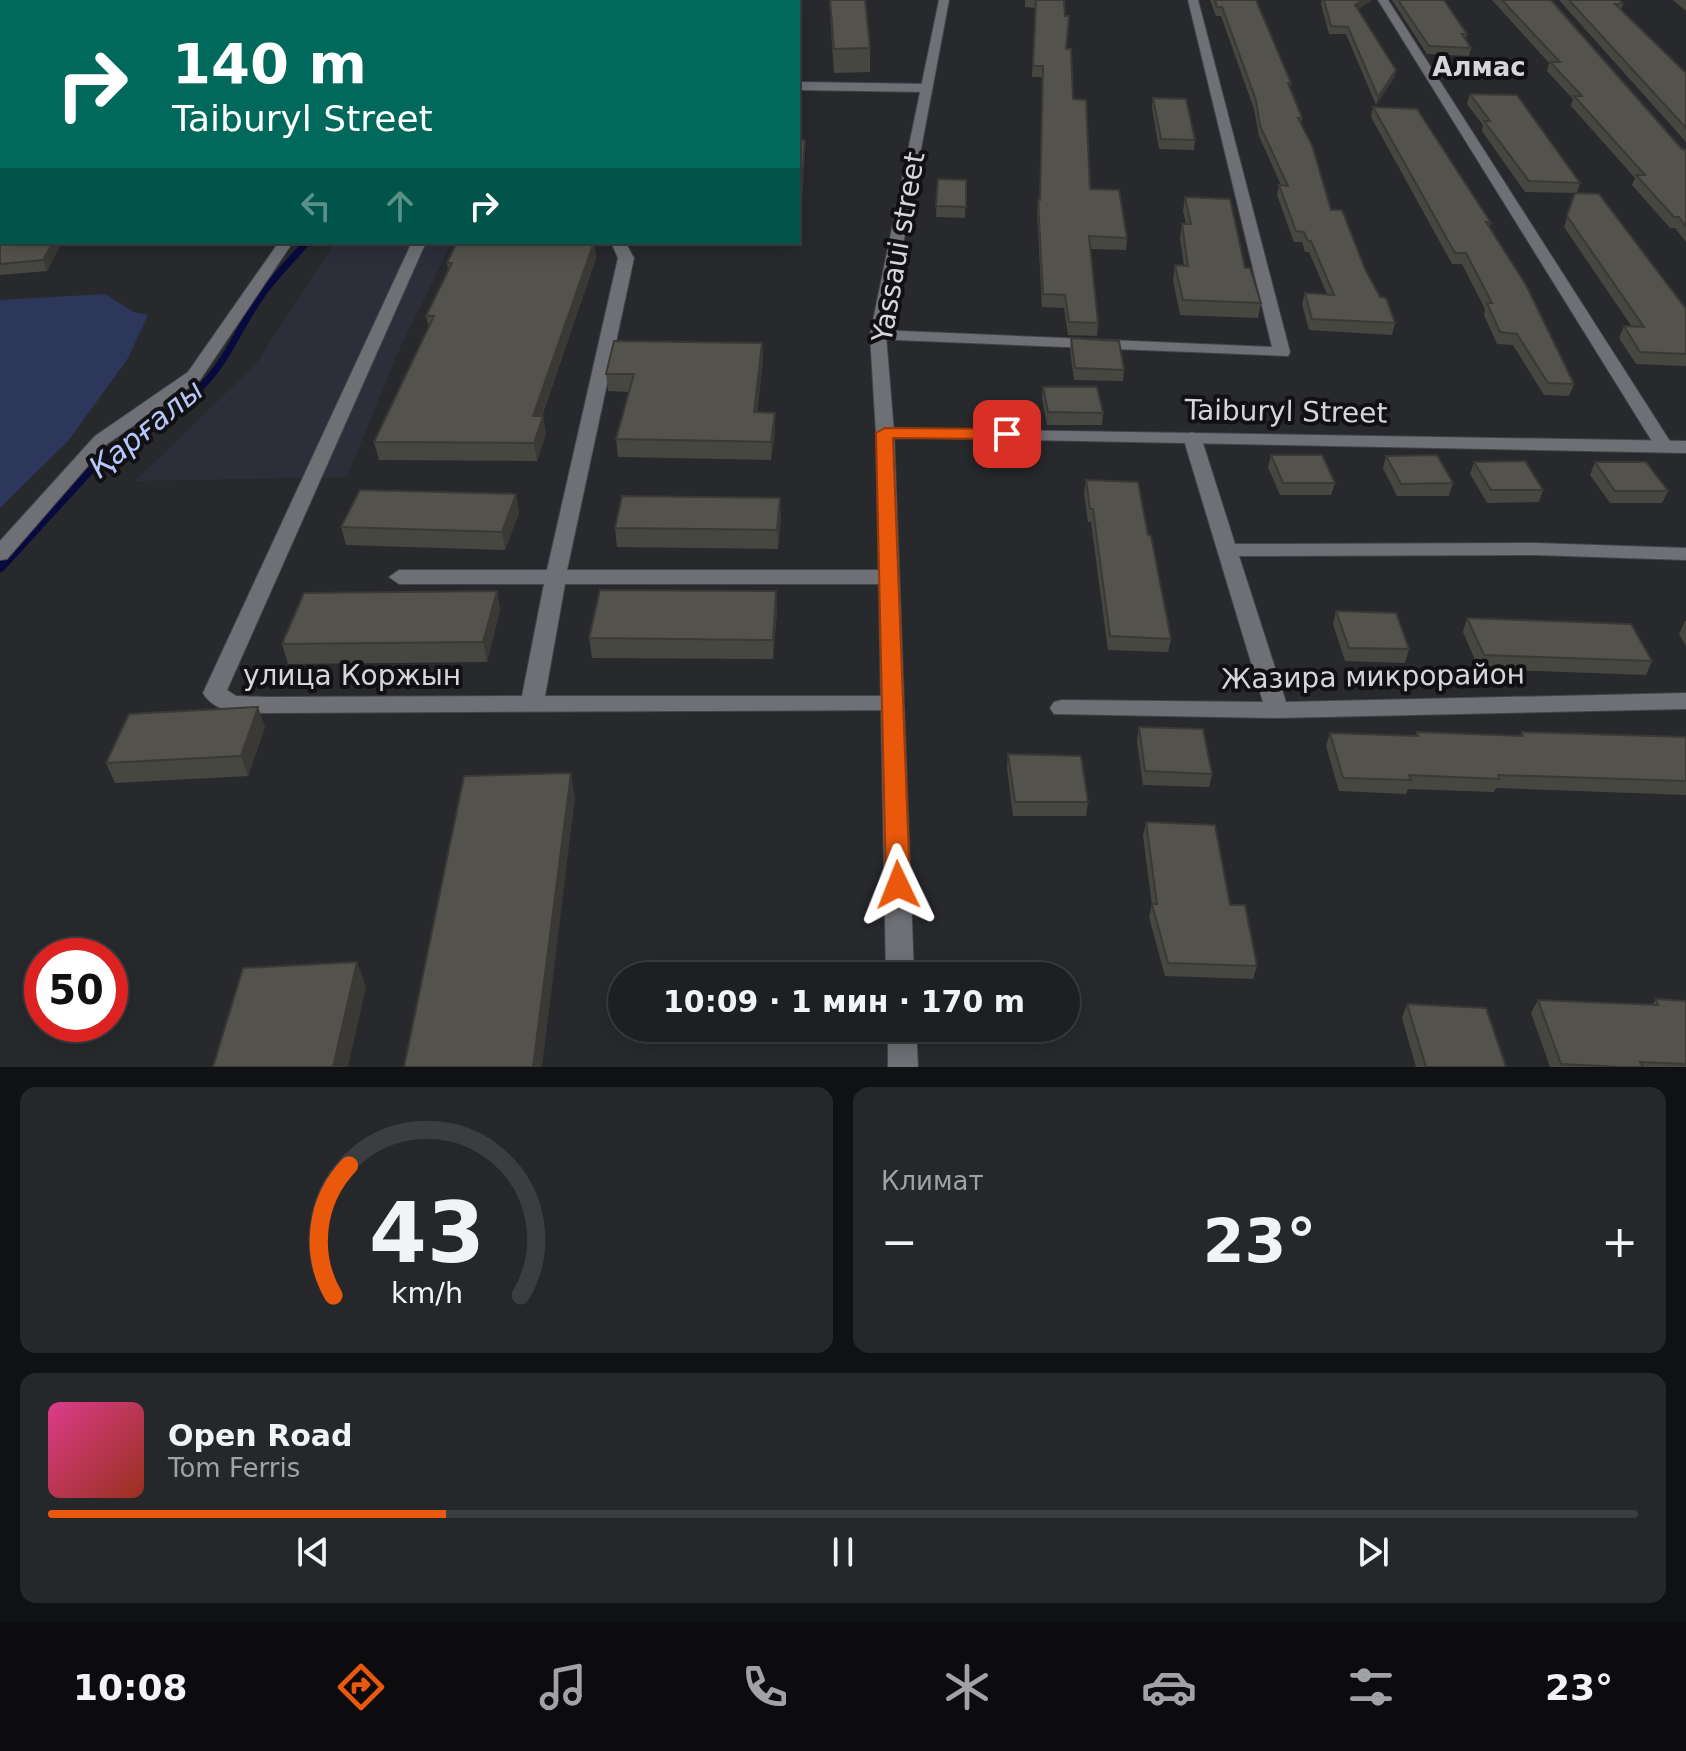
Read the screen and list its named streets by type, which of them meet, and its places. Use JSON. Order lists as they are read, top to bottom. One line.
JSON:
{"streets":{"street":["Yassaui street","Taiburyl Street","улица Коржын","Жазира микрорайон"]},"crossings":[["Yassaui street","Taiburyl Street"],["Yassaui street","улица Коржын"]],"districts":["Алмас"],"water":["Қарғалы"],"page":{"turn":["140 m","Taiburyl Street"],"limit":"50","trip":"10:09 · 1 мин · 170 m","tile":"Климат","heat":["−","23°","+"],"song":["Open Road","Tom Ferris"],"tabs":["10:08","23°"],"gauge":["43","km/h"]}}
